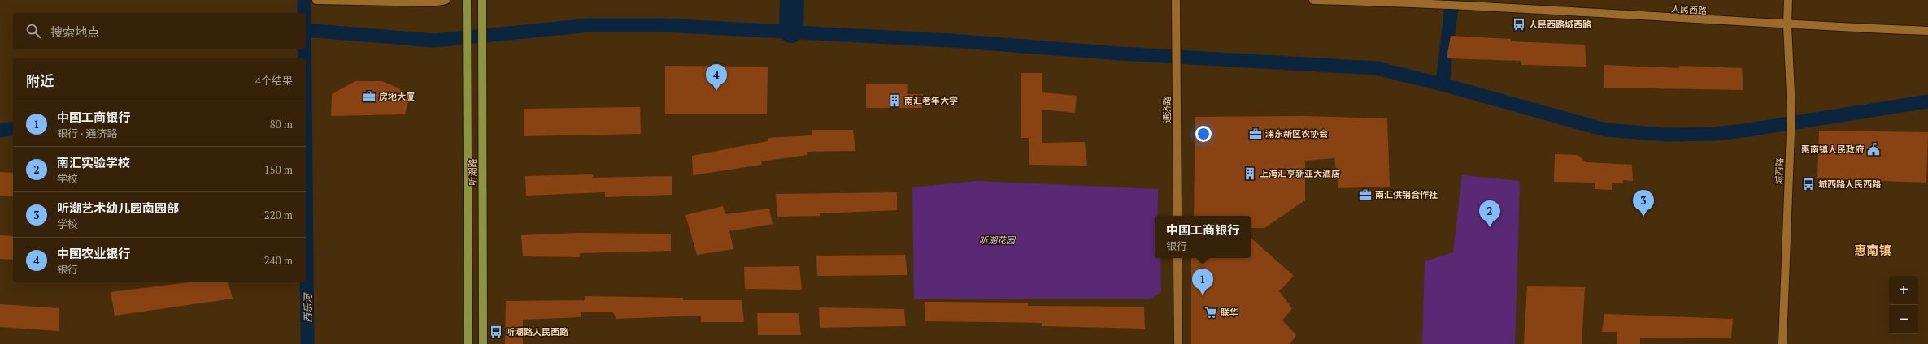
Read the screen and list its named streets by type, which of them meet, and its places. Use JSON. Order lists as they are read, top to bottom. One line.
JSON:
{"streets":{"main road":["听潮路"],"street":["人民西路","通济路","城西路"]},"crossings":[["人民西路","城西路"]],"districts":["惠南镇"],"water":["西乐河"],"parks":["听潮花园"],"places":{"bus stop":["人民西路城西路","城西路人民西路","听潮路人民西路"],"office":["房地大厦","浦东新区农协会","南汇供销合作社"],"building":["南汇老年大学","上海汇亨新亚大酒店"],"public building":["惠南镇人民政府"],"supermarket":["联华"]},"page":{"search":"搜索地点","heading":["附近","4个结果"],"pins":["4","3","2","1"],"list":[{"mark":"1","name":"中国工商银行","note":"银行 · 通济路","value":"80 m"},{"mark":"2","name":"南汇实验学校","note":"学校","value":"150 m"},{"mark":"3","name":"听潮艺术幼儿园南园部","note":"学校","value":"220 m"},{"mark":"4","name":"中国农业银行","note":"银行","value":"240 m"}],"popup":["中国工商银行","银行"],"map_buttons":["+","−"]}}
